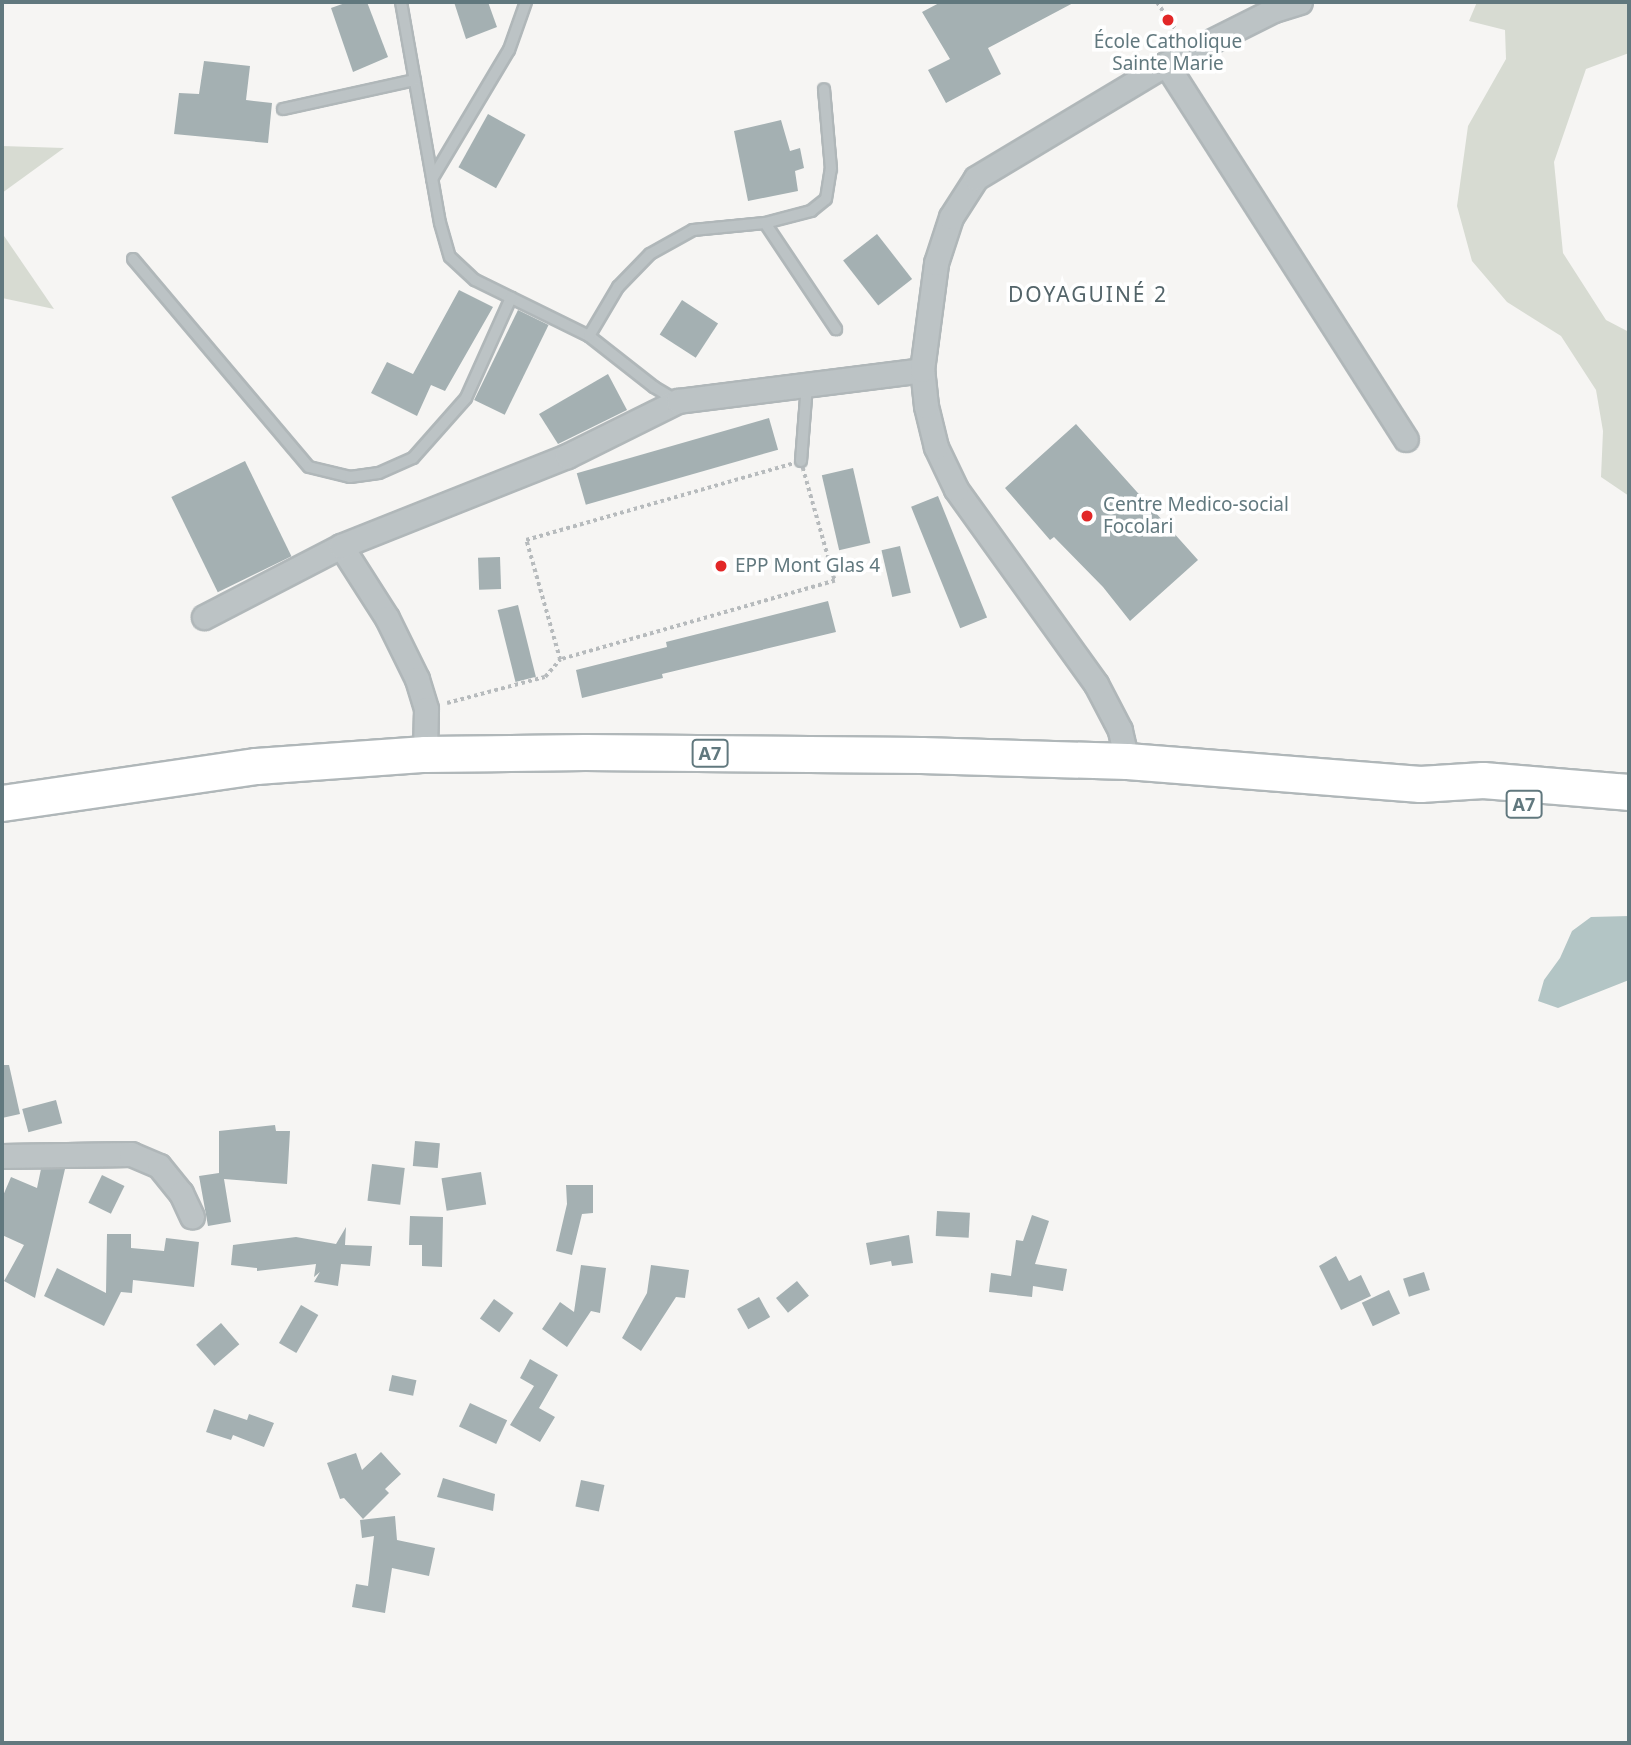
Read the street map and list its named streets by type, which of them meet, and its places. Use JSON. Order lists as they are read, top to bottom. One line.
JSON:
{"streets":{"main road":["A7"]},"districts":["DOYAGUINÉ 2"],"places":["École Catholique Sainte Marie","Centre Medico-social Focolari","EPP Mont Glas 4"]}
